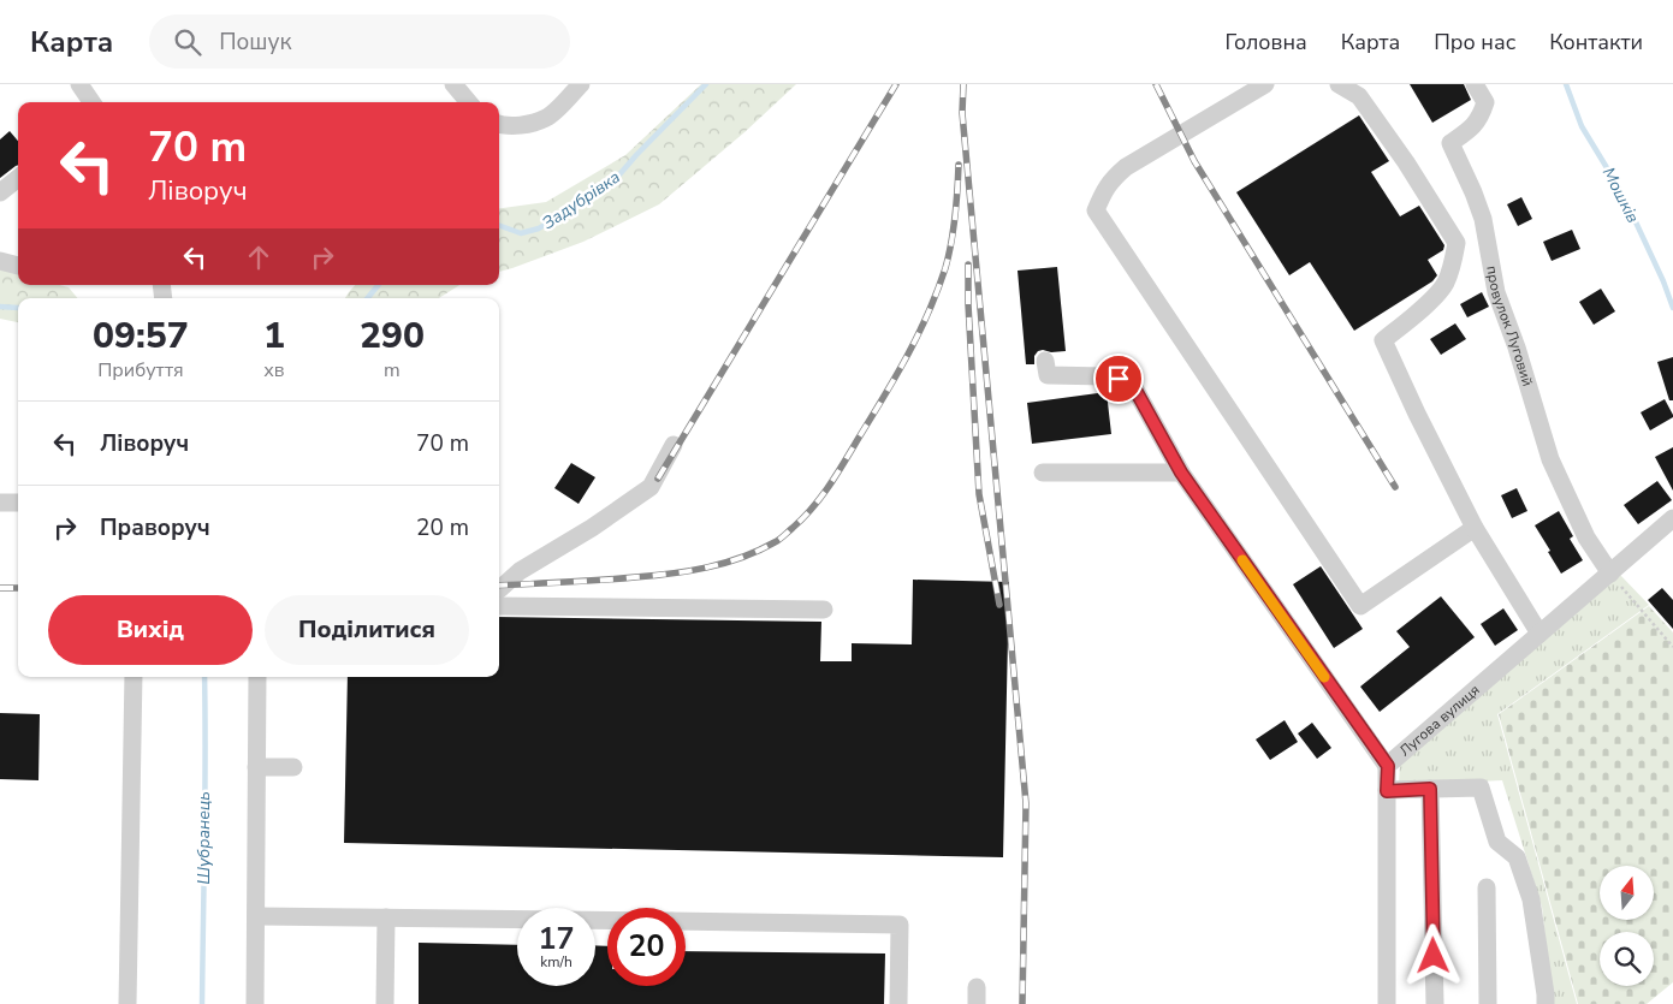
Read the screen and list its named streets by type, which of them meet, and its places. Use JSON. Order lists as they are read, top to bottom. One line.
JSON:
{"streets":{"street":["провулок Луговий","Лугова вулиця"]},"crossings":[["провулок Луговий","Лугова вулиця"]],"water":["Мошків","Задубрівка","Шубранець"],"north":"top","page":{"header":"Карта","search":"Пошук","nav":["Головна","Карта","Про нас","Контакти"],"turn":["70 m","Ліворуч"],"eta":["09:57","Прибуття","1","хв","290","m"],"list":[{"name":"Ліворуч","value":"70 m"},{"name":"Праворуч","value":"20 m"}],"buttons":["Вихід","Поділитися"],"speed":"17 km/h","limit":"20"}}
